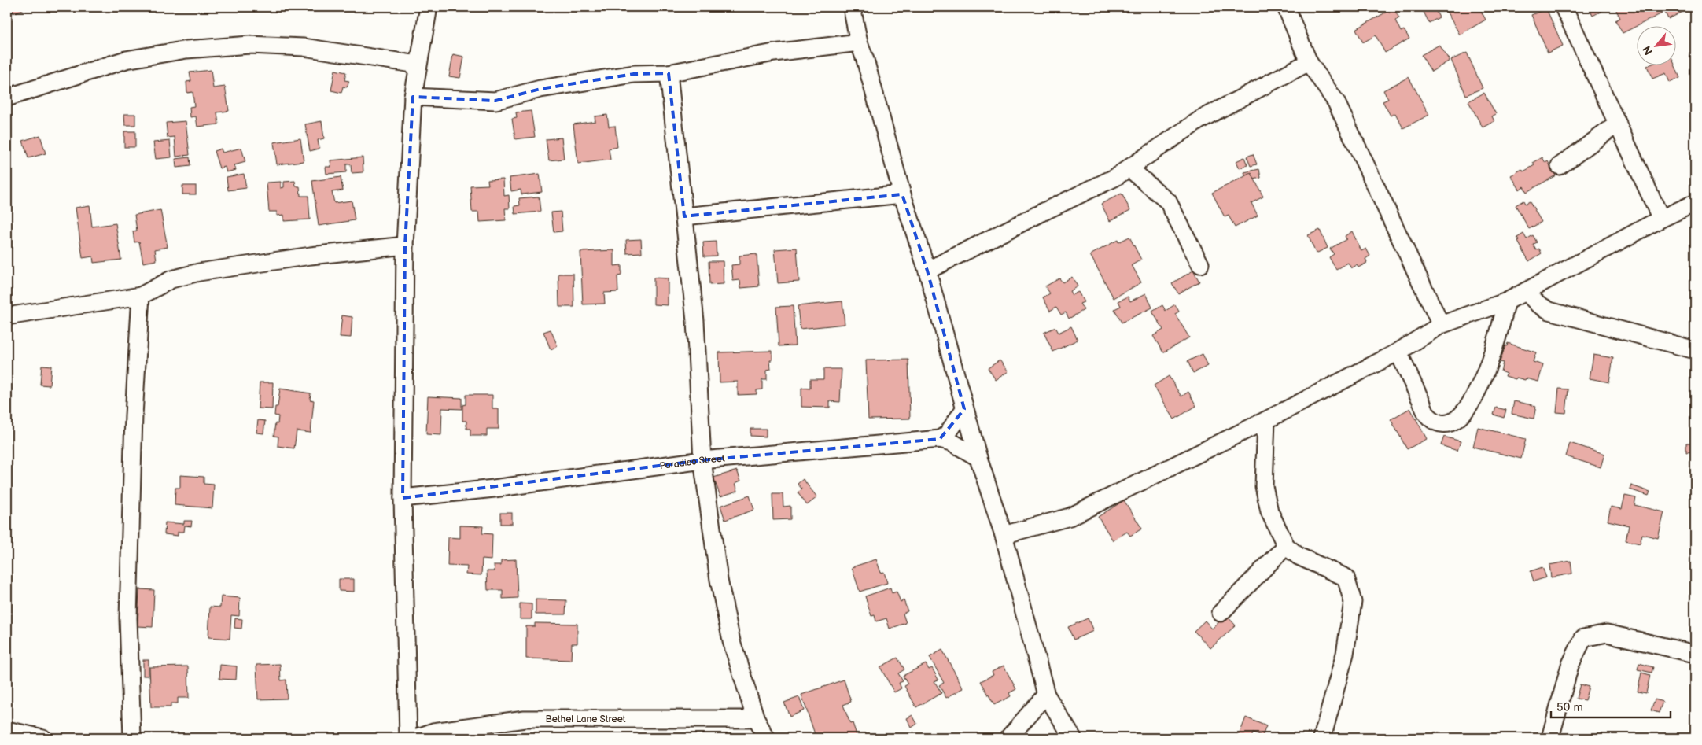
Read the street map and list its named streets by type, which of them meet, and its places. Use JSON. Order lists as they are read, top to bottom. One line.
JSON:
{"streets":{"street":["Paradiso Street","Bethel Lane Street"]},"scale_bar":"50 m","north":"bottom left"}
